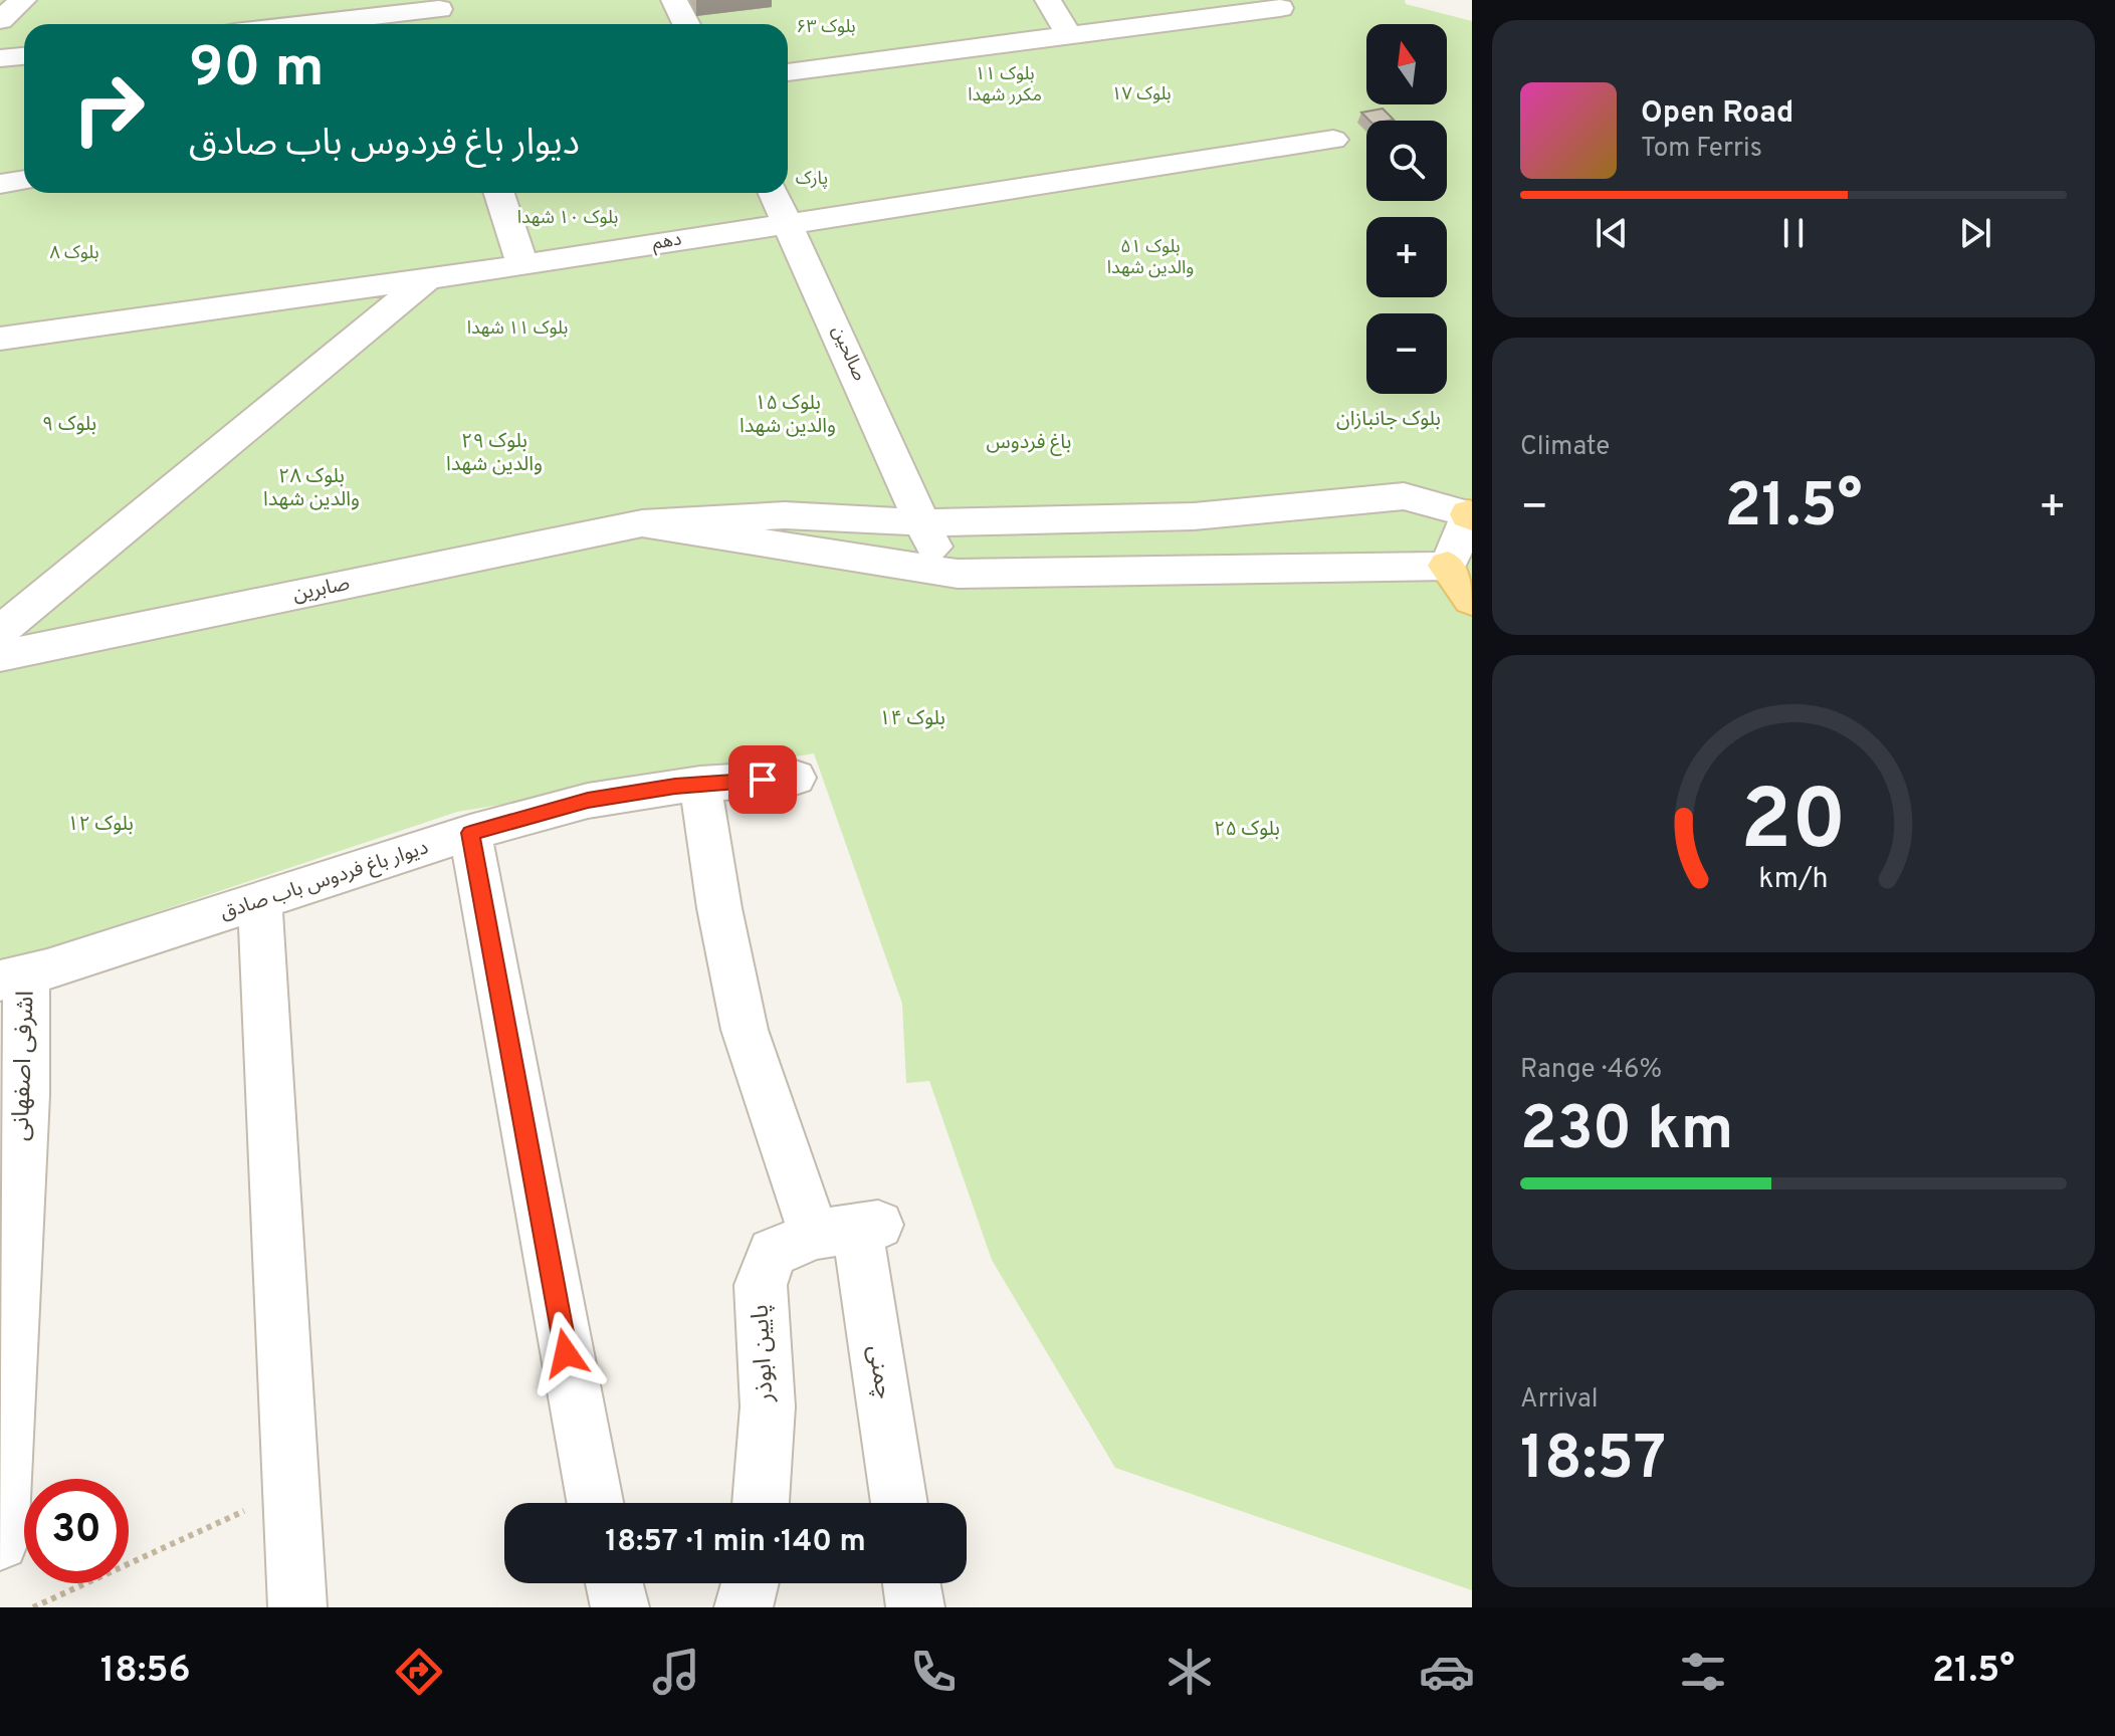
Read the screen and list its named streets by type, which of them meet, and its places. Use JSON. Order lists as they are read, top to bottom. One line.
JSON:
{"streets":{"street":["دهم","صالحین","صابرین","دیوار باغ فردوس باب صادق","اشرفی اصفهانی","پایین ابوذر","چمنی"]},"crossings":[["دهم","صالحین"],["دیوار باغ فردوس باب صادق","اشرفی اصفهانی"],["دیوار باغ فردوس باب صادق","چمنی"],["پایین ابوذر","چمنی"]],"parks":["بلوک ۶۳","بلوک ۱۱ مکرر شهدا","بلوک ۱۷","پارک","بلوک ۱۰ شهدا","بلوک ۵۱ والدین شهدا","بلوک ۸","بلوک ۱۱ شهدا","بلوک ۱۵ والدین شهدا","بلوک جانبازان","بلوک ۹","بلوک ۲۹ والدین شهدا","باغ فردوس","بلوک ۲۸ والدین شهدا","بلوک ۱۴","بلوک ۱۲","بلوک ۲۵"],"north":"top","page":{"map_buttons":["+","−"],"turn":["90 m","دیوار باغ فردوس باب صادق"],"song":["Open Road","Tom Ferris"],"tile":["Climate",["Range · 46%","230 km"],["Arrival","18:57"]],"heat":["−","21.5°","+"],"limit":"30","trip":"18:57 · 1 min · 140 m","tabs":["18:56","21.5°"],"gauge":["20","km/h"]}}
